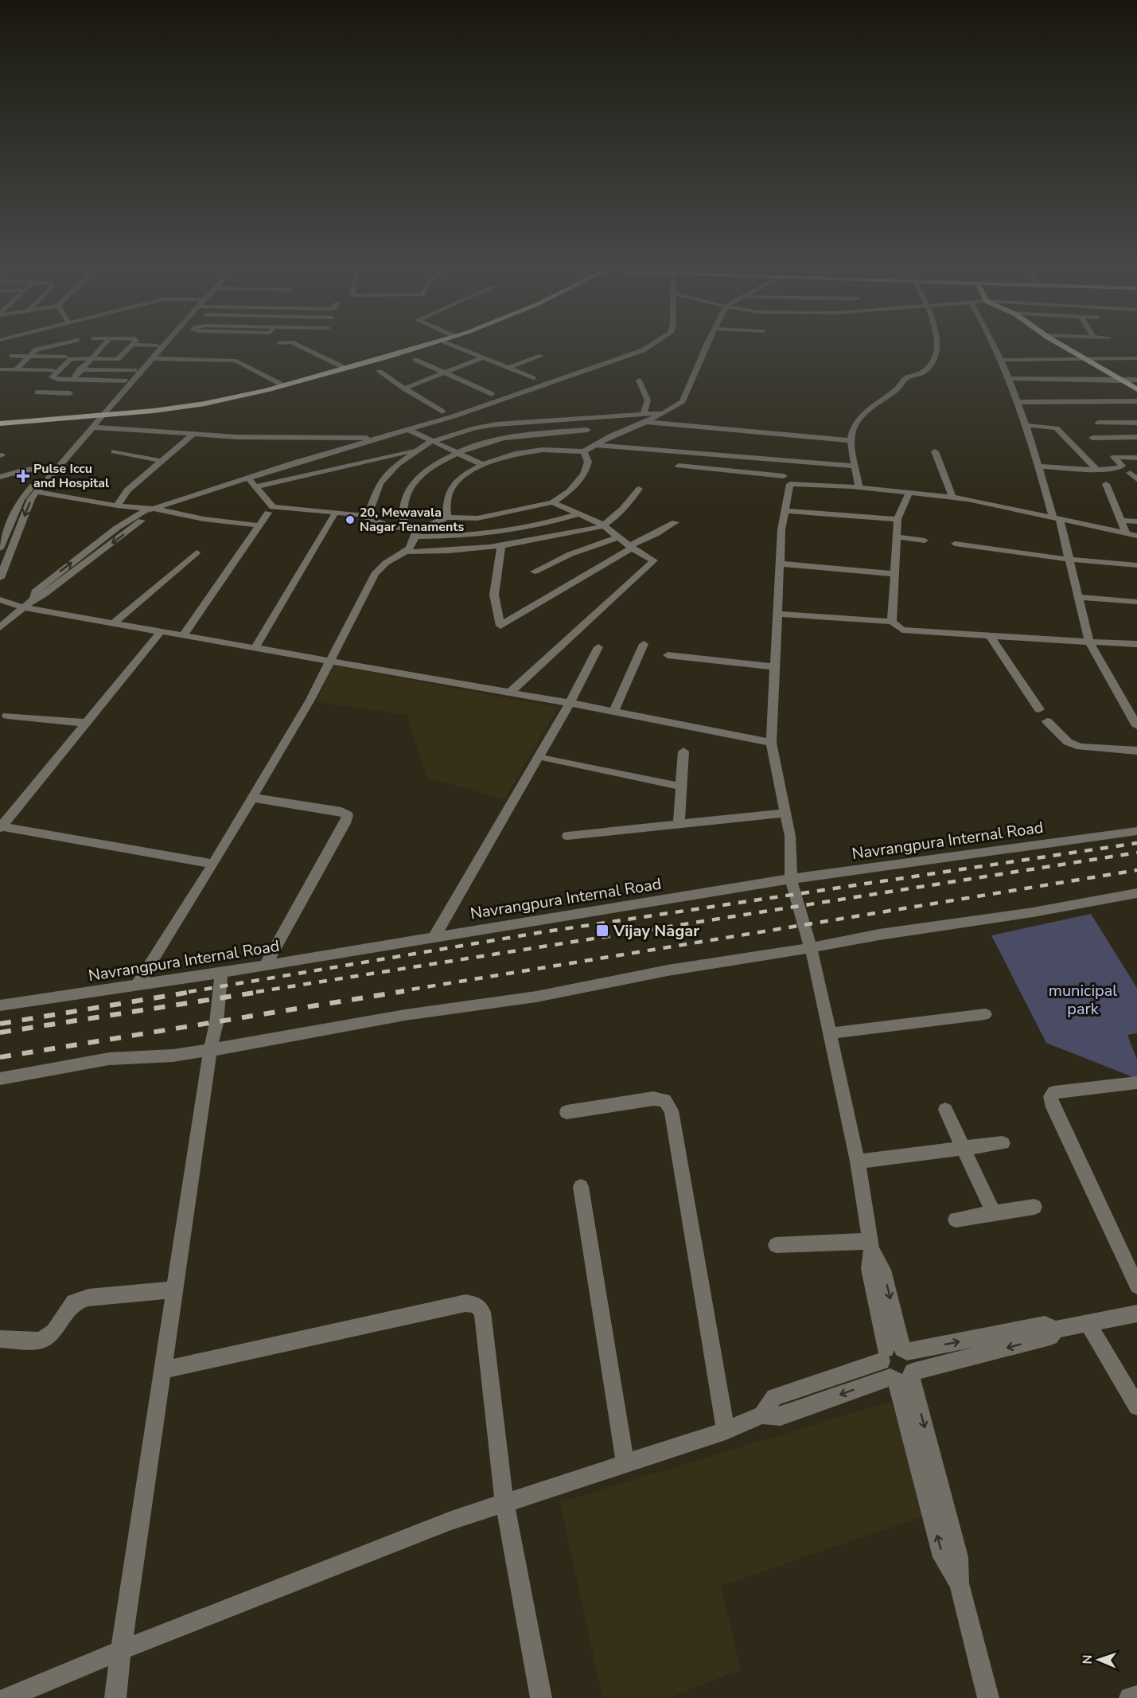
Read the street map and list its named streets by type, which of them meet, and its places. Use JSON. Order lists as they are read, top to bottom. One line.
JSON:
{"streets":{"street":["Navrangpura Internal Road"]},"parks":["municipal park"],"places":{"health":["Pulse Iccu and Hospital"],"other":["20, Mewavala Nagar Tenaments"],"transit":["Vijay Nagar"]},"north":"left"}
